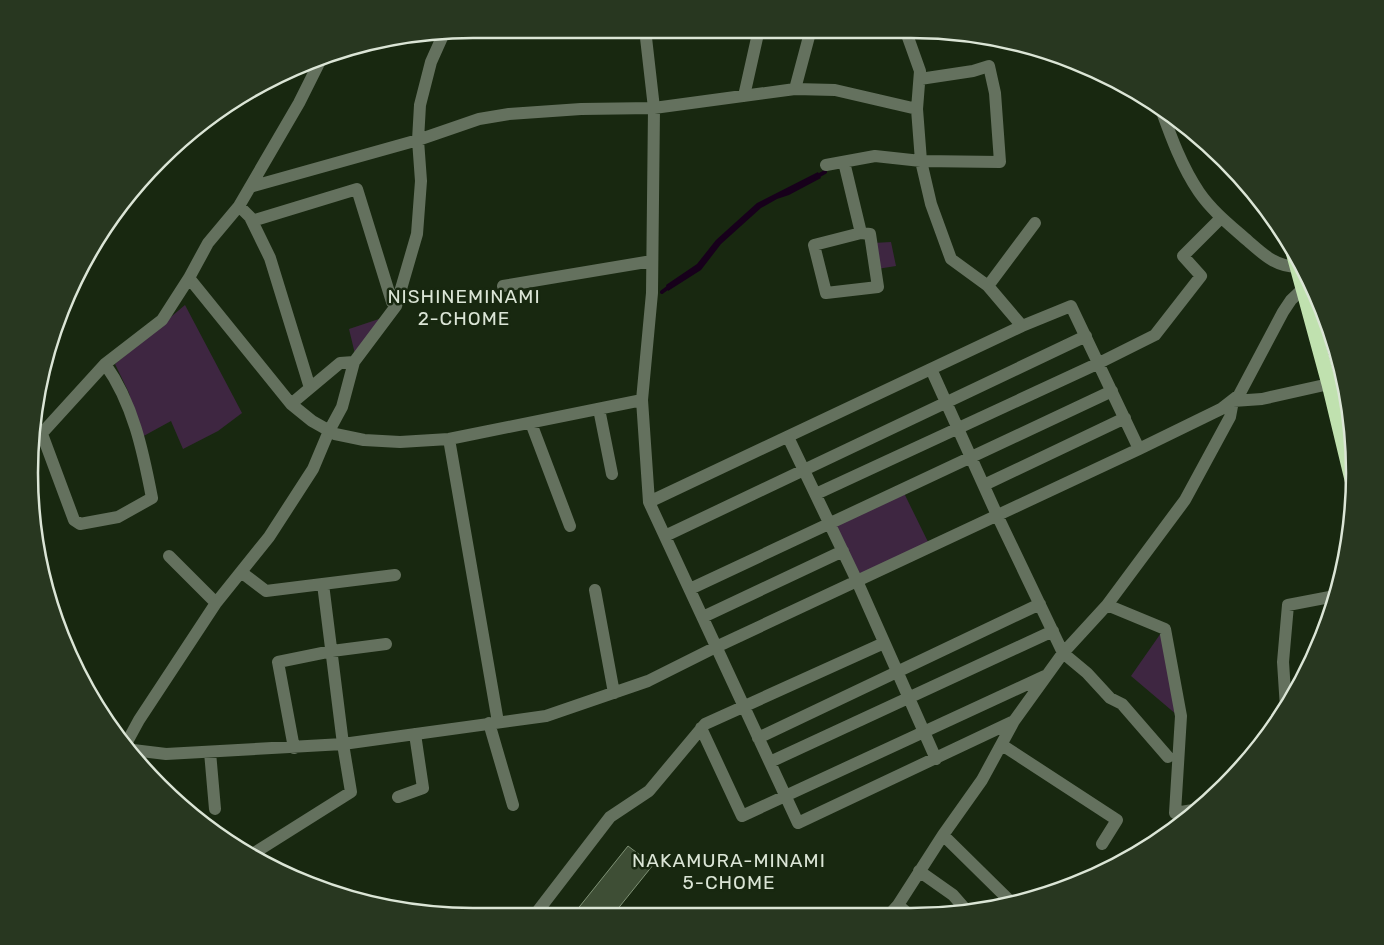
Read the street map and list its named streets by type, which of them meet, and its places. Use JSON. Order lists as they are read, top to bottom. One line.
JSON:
{"districts":["NISHINEMINAMI 2-CHOME","NAKAMURA-MINAMI 5-CHOME"]}
